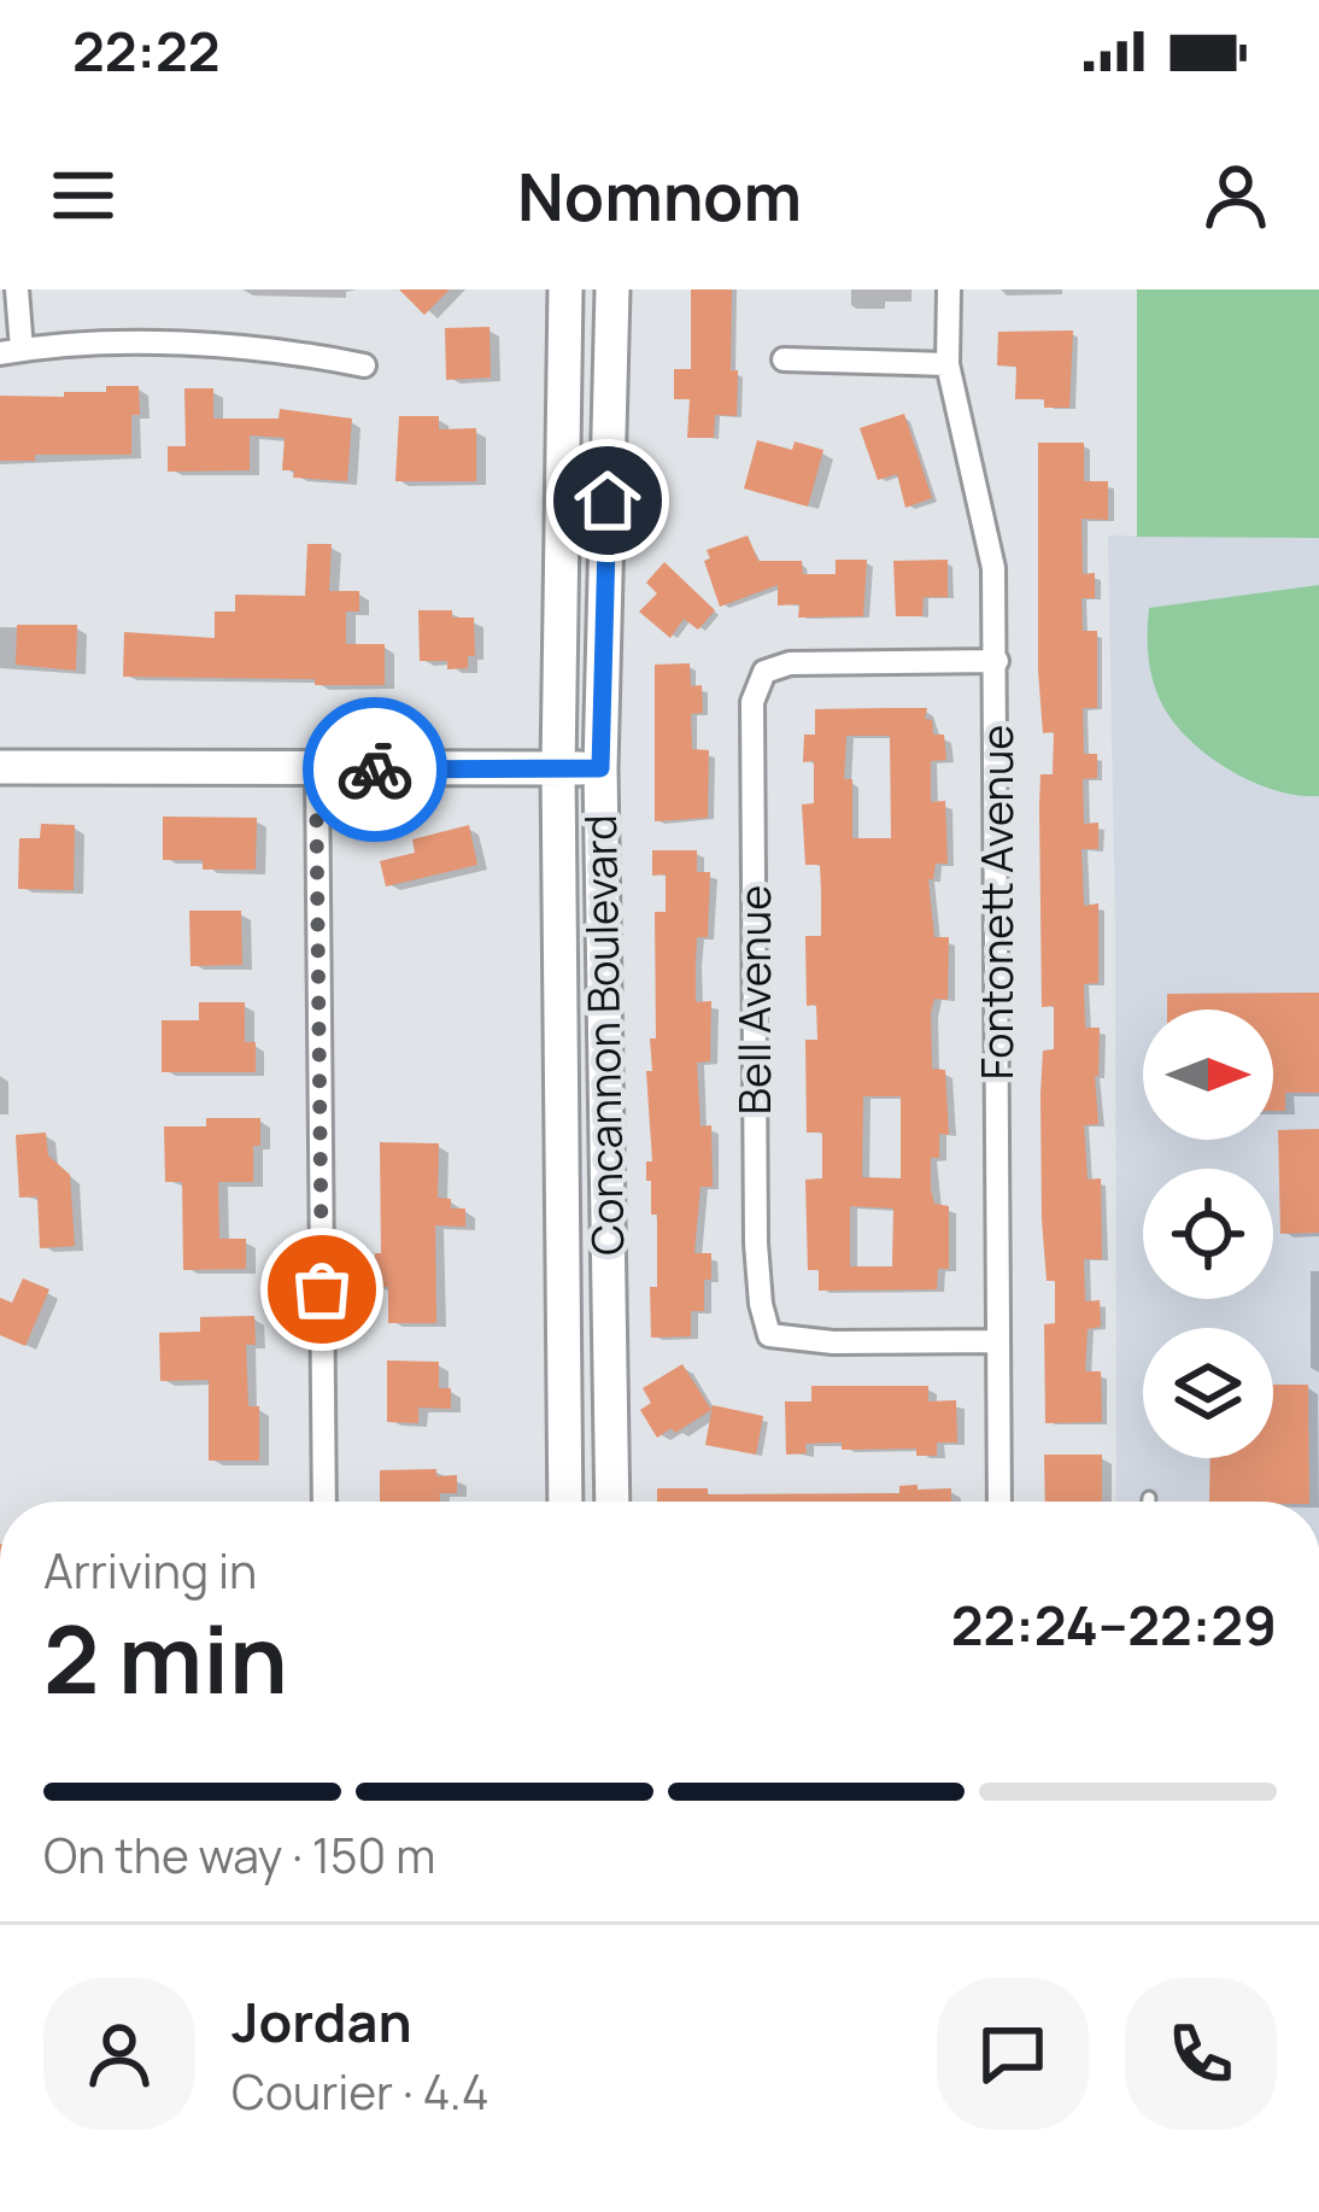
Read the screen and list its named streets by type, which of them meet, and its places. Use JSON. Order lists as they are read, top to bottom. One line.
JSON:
{"streets":{"main road":["Concannon Boulevard"],"street":["Fontonett Avenue","Bell Avenue"]},"crossings":[["Fontonett Avenue","Bell Avenue"]],"north":"right","page":{"status":"22:22","header":"Nomnom","heading":["2 min","Arriving in","22:24–22:29"],"panel":["Jordan","Courier · 4.4"],"bar":"On the way · 150 m"}}
